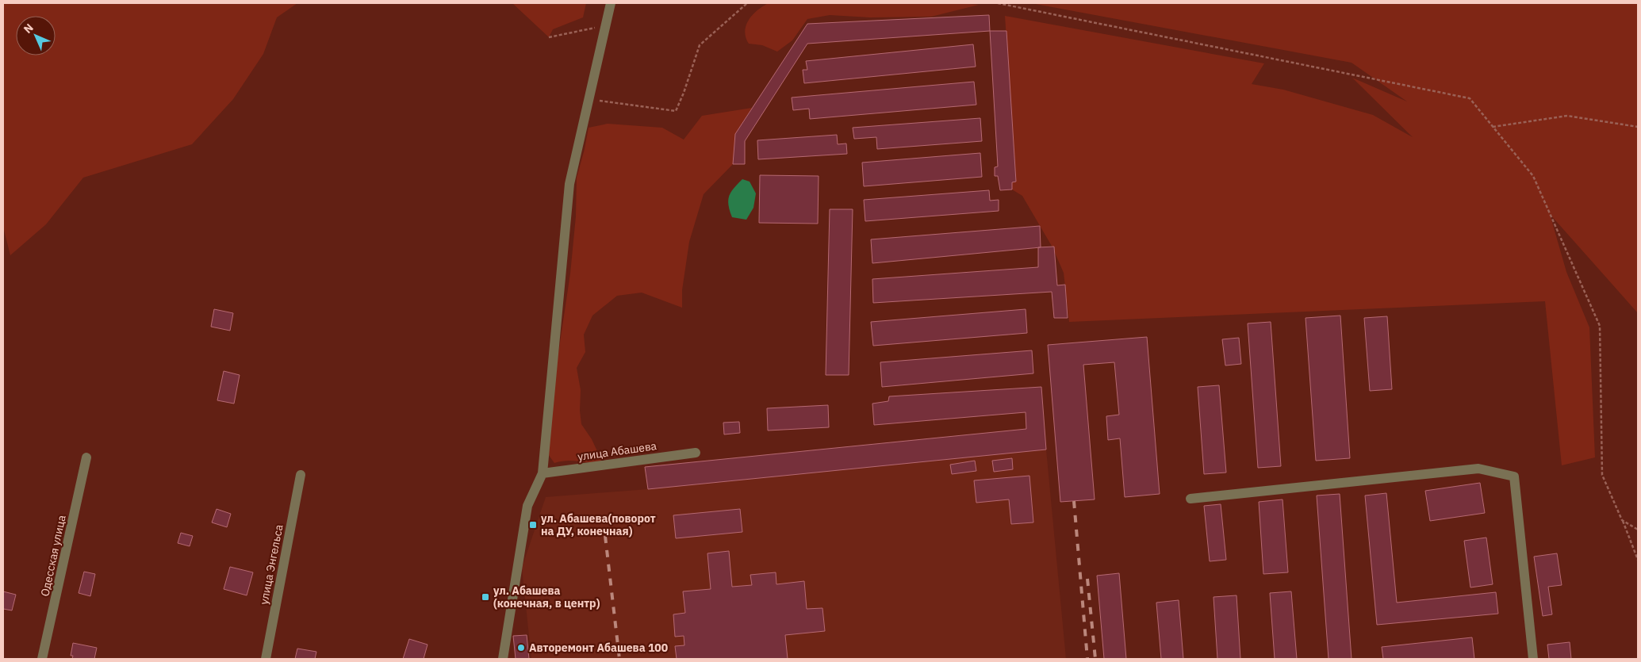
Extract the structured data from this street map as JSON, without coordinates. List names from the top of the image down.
{
  "streets": {
    "street": ["улица Абашева", "Одесская улица", "улица Энгельса"]
  },
  "places": {
    "transit": ["ул. Абашева(поворот на ДУ, конечная)", "ул. Абашева (конечная, в центр)"],
    "other": ["Авторемонт Абашева 100"]
  },
  "north": "top left"
}
